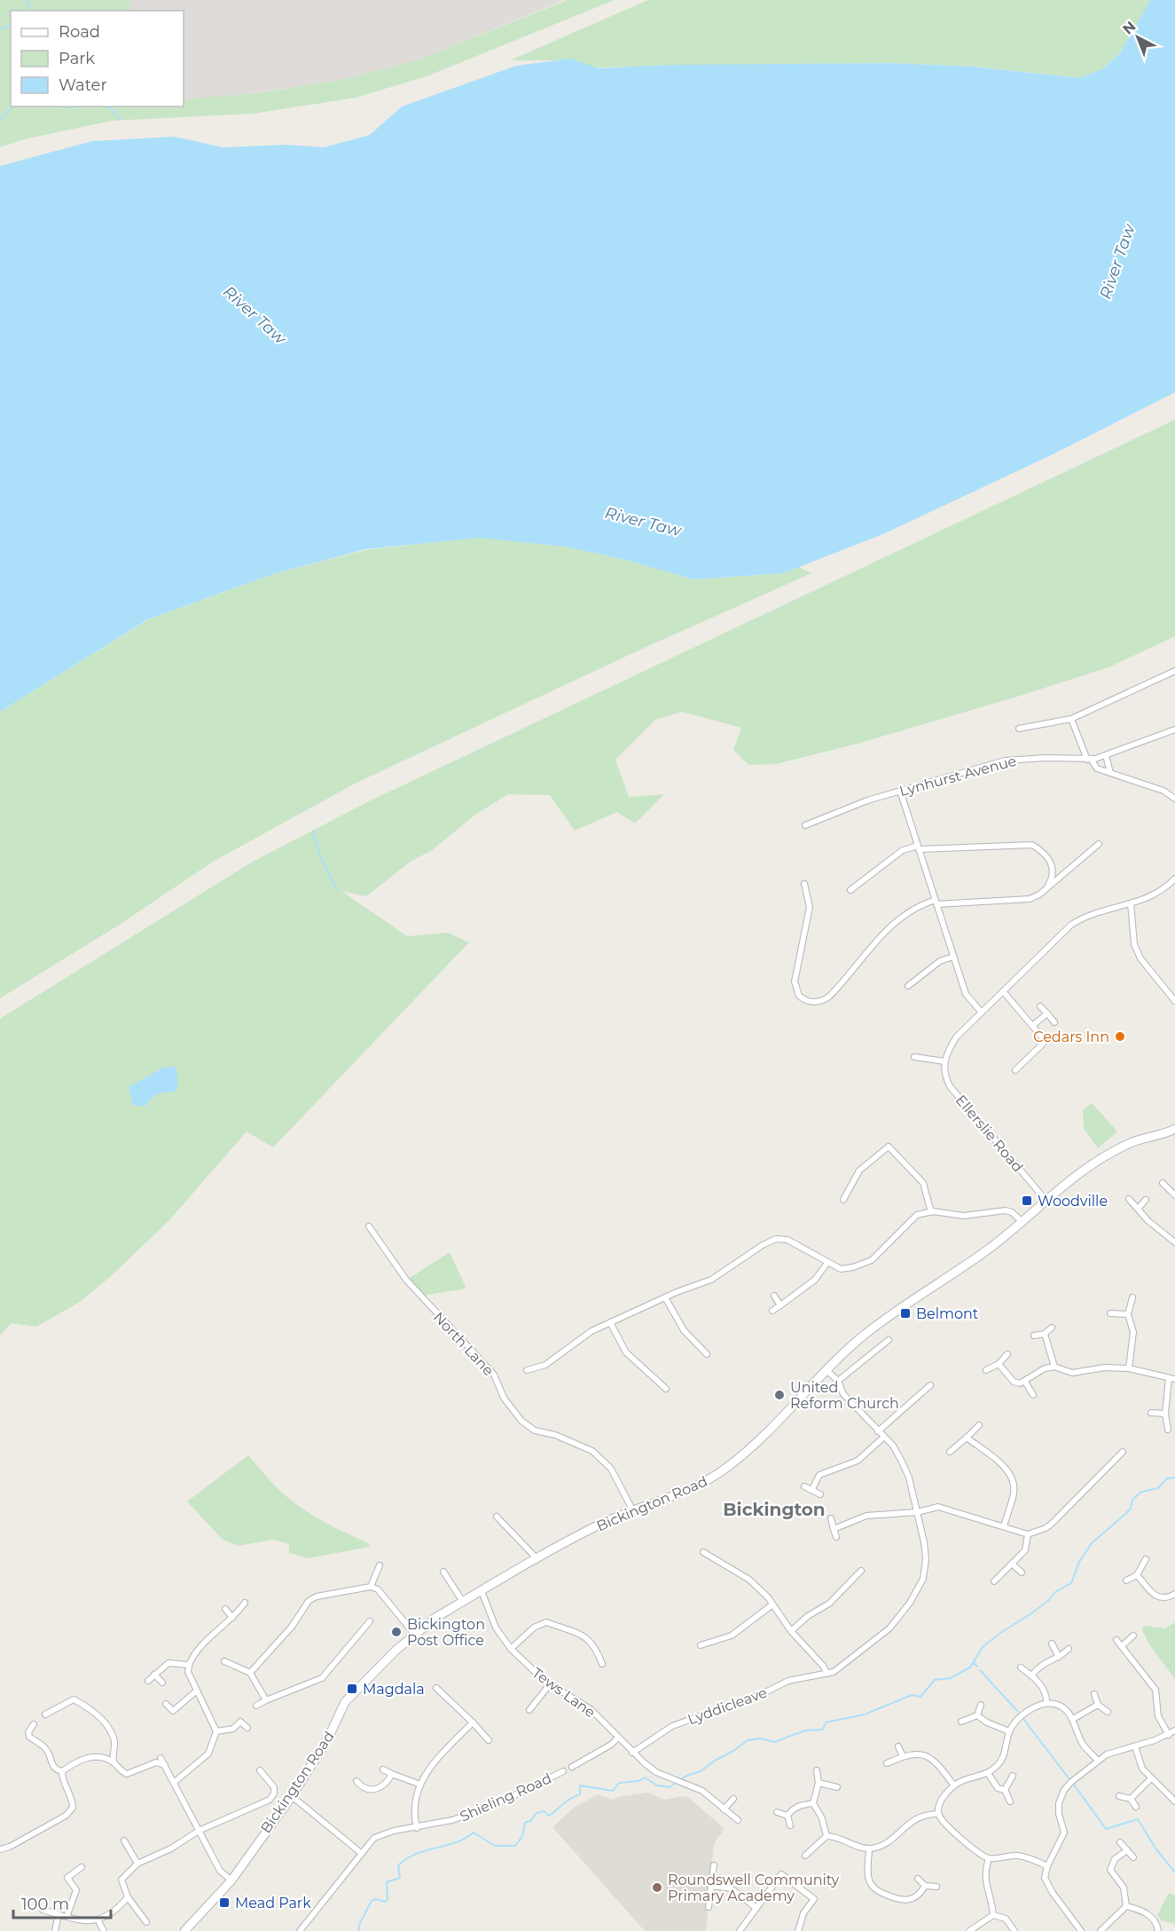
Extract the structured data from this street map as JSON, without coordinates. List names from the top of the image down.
{
  "streets": {
    "main road": ["Bickington Road"],
    "street": [
      "Lynhurst Avenue",
      "Ellerslie Road",
      "North Lane",
      "Tews Lane",
      "Lyddicleave",
      "Shieling Road"
    ]
  },
  "crossings": [
    ["Ellerslie Road", "Bickington Road"],
    ["North Lane", "Bickington Road"],
    ["Bickington Road", "Tews Lane"],
    ["Bickington Road", "Lyddicleave"],
    ["Tews Lane", "Lyddicleave"]
  ],
  "districts": ["Bickington"],
  "water": ["River Taw"],
  "places": {
    "other": [
      "Cedars Inn",
      "United Reform Church",
      "Bickington Post Office",
      "Roundswell Community Primary Academy"
    ],
    "transit": [
      "Woodville",
      "Belmont",
      "Magdala",
      "Mead Park"
    ]
  },
  "legend": ["Road", "Park", "Water"],
  "scale_bar": "100 m",
  "north": "top left"
}
